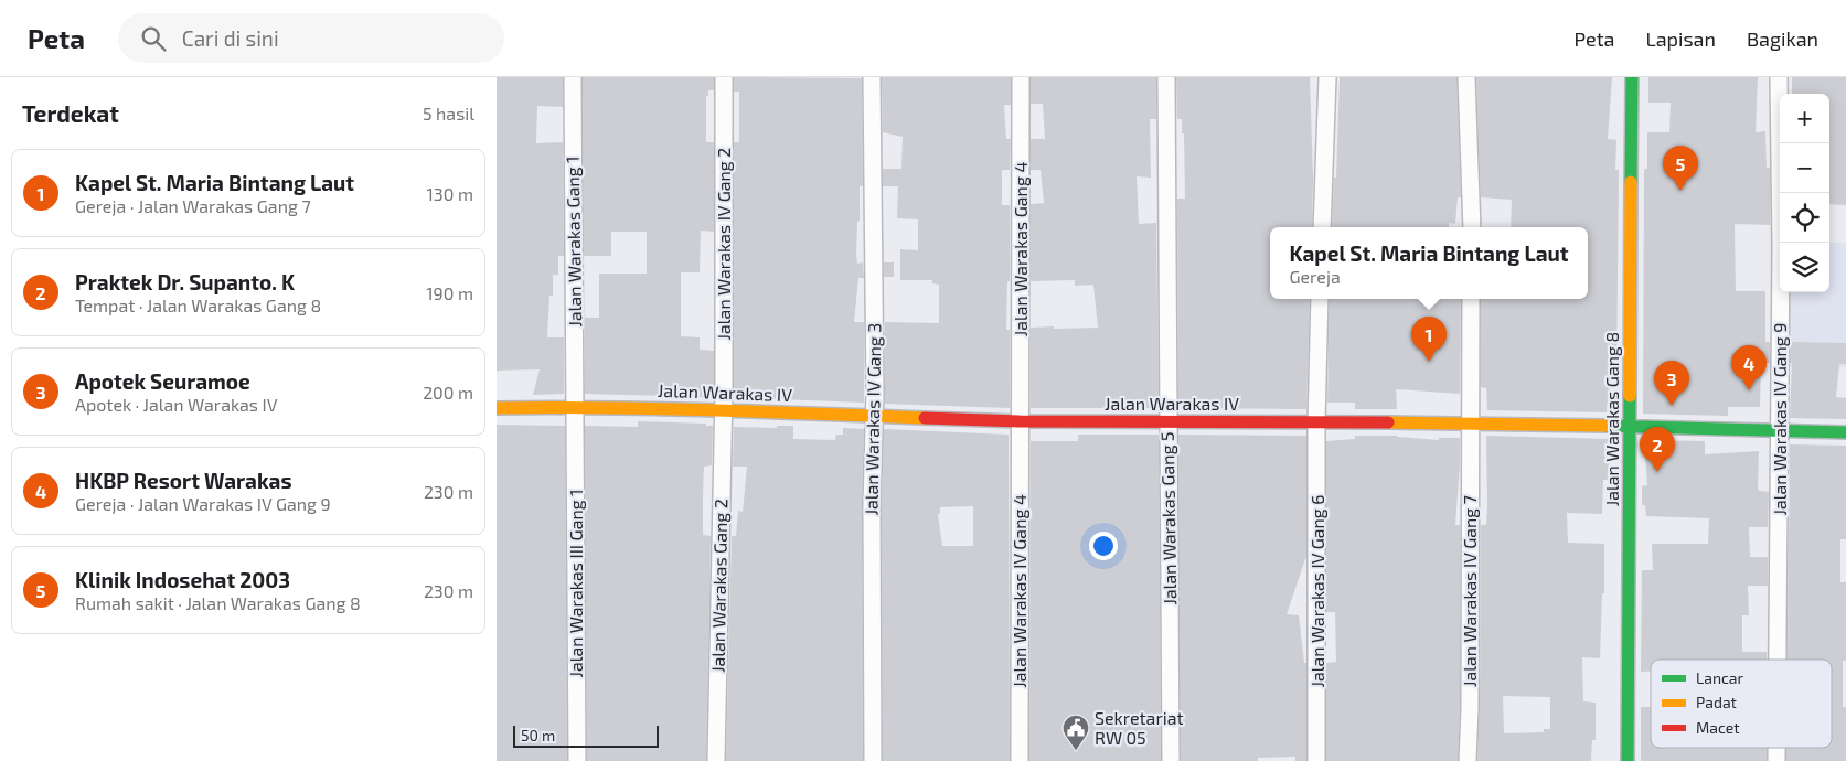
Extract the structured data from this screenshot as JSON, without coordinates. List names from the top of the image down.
{
  "streets": {
    "street": [
      "Jalan Warakas Gang 1",
      "Jalan Warakas IV Gang 2",
      "Jalan Warakas Gang 4",
      "Jalan Warakas IV",
      "Jalan Warakas IV Gang 3",
      "Jalan Warakas Gang 8",
      "Jalan Warakas IV Gang 9",
      "Jalan Warakas Gang 5",
      "Jalan Warakas III Gang 1",
      "Jalan Warakas Gang 2",
      "Jalan Warakas IV Gang 4",
      "Jalan Warakas IV Gang 6",
      "Jalan Warakas IV Gang 7"
    ]
  },
  "crossings": [
    ["Jalan Warakas Gang 1", "Jalan Warakas IV"],
    ["Jalan Warakas Gang 1", "Jalan Warakas III Gang 1"],
    ["Jalan Warakas IV Gang 2", "Jalan Warakas IV"],
    ["Jalan Warakas IV Gang 2", "Jalan Warakas Gang 2"],
    ["Jalan Warakas Gang 4", "Jalan Warakas IV"],
    ["Jalan Warakas Gang 4", "Jalan Warakas IV Gang 4"],
    ["Jalan Warakas IV", "Jalan Warakas IV Gang 3"],
    ["Jalan Warakas IV", "Jalan Warakas Gang 8"],
    ["Jalan Warakas IV", "Jalan Warakas IV Gang 9"],
    ["Jalan Warakas IV", "Jalan Warakas Gang 5"],
    ["Jalan Warakas IV", "Jalan Warakas III Gang 1"],
    ["Jalan Warakas IV", "Jalan Warakas Gang 2"],
    ["Jalan Warakas IV", "Jalan Warakas IV Gang 4"],
    ["Jalan Warakas IV", "Jalan Warakas IV Gang 6"],
    ["Jalan Warakas IV", "Jalan Warakas IV Gang 7"]
  ],
  "places": {
    "public building": ["Sekretariat RW 05"]
  },
  "legend": ["Lancar", "Padat", "Macet"],
  "scale_bar": "50 m",
  "page": {
    "header": "Peta",
    "search": "Cari di sini",
    "nav": ["Peta", "Lapisan", "Bagikan"],
    "heading": ["Terdekat", "5 hasil"],
    "map_buttons": ["+", "−"],
    "pins": [
      "5",
      "1",
      "4",
      "3",
      "2"
    ],
    "list": [
      {
        "mark": "1",
        "name": "Kapel St. Maria Bintang Laut",
        "note": "Gereja · Jalan Warakas Gang 7",
        "value": "130 m"
      },
      {
        "mark": "2",
        "name": "Praktek Dr. Supanto. K",
        "note": "Tempat · Jalan Warakas Gang 8",
        "value": "190 m"
      },
      {
        "mark": "3",
        "name": "Apotek Seuramoe",
        "note": "Apotek · Jalan Warakas IV",
        "value": "200 m"
      },
      {
        "mark": "4",
        "name": "HKBP Resort Warakas",
        "note": "Gereja · Jalan Warakas IV Gang 9",
        "value": "230 m"
      },
      {
        "mark": "5",
        "name": "Klinik Indosehat 2003",
        "note": "Rumah sakit · Jalan Warakas Gang 8",
        "value": "230 m"
      }
    ],
    "popup": ["Kapel St. Maria Bintang Laut", "Gereja"],
    "scale": "50 m"
  }
}
